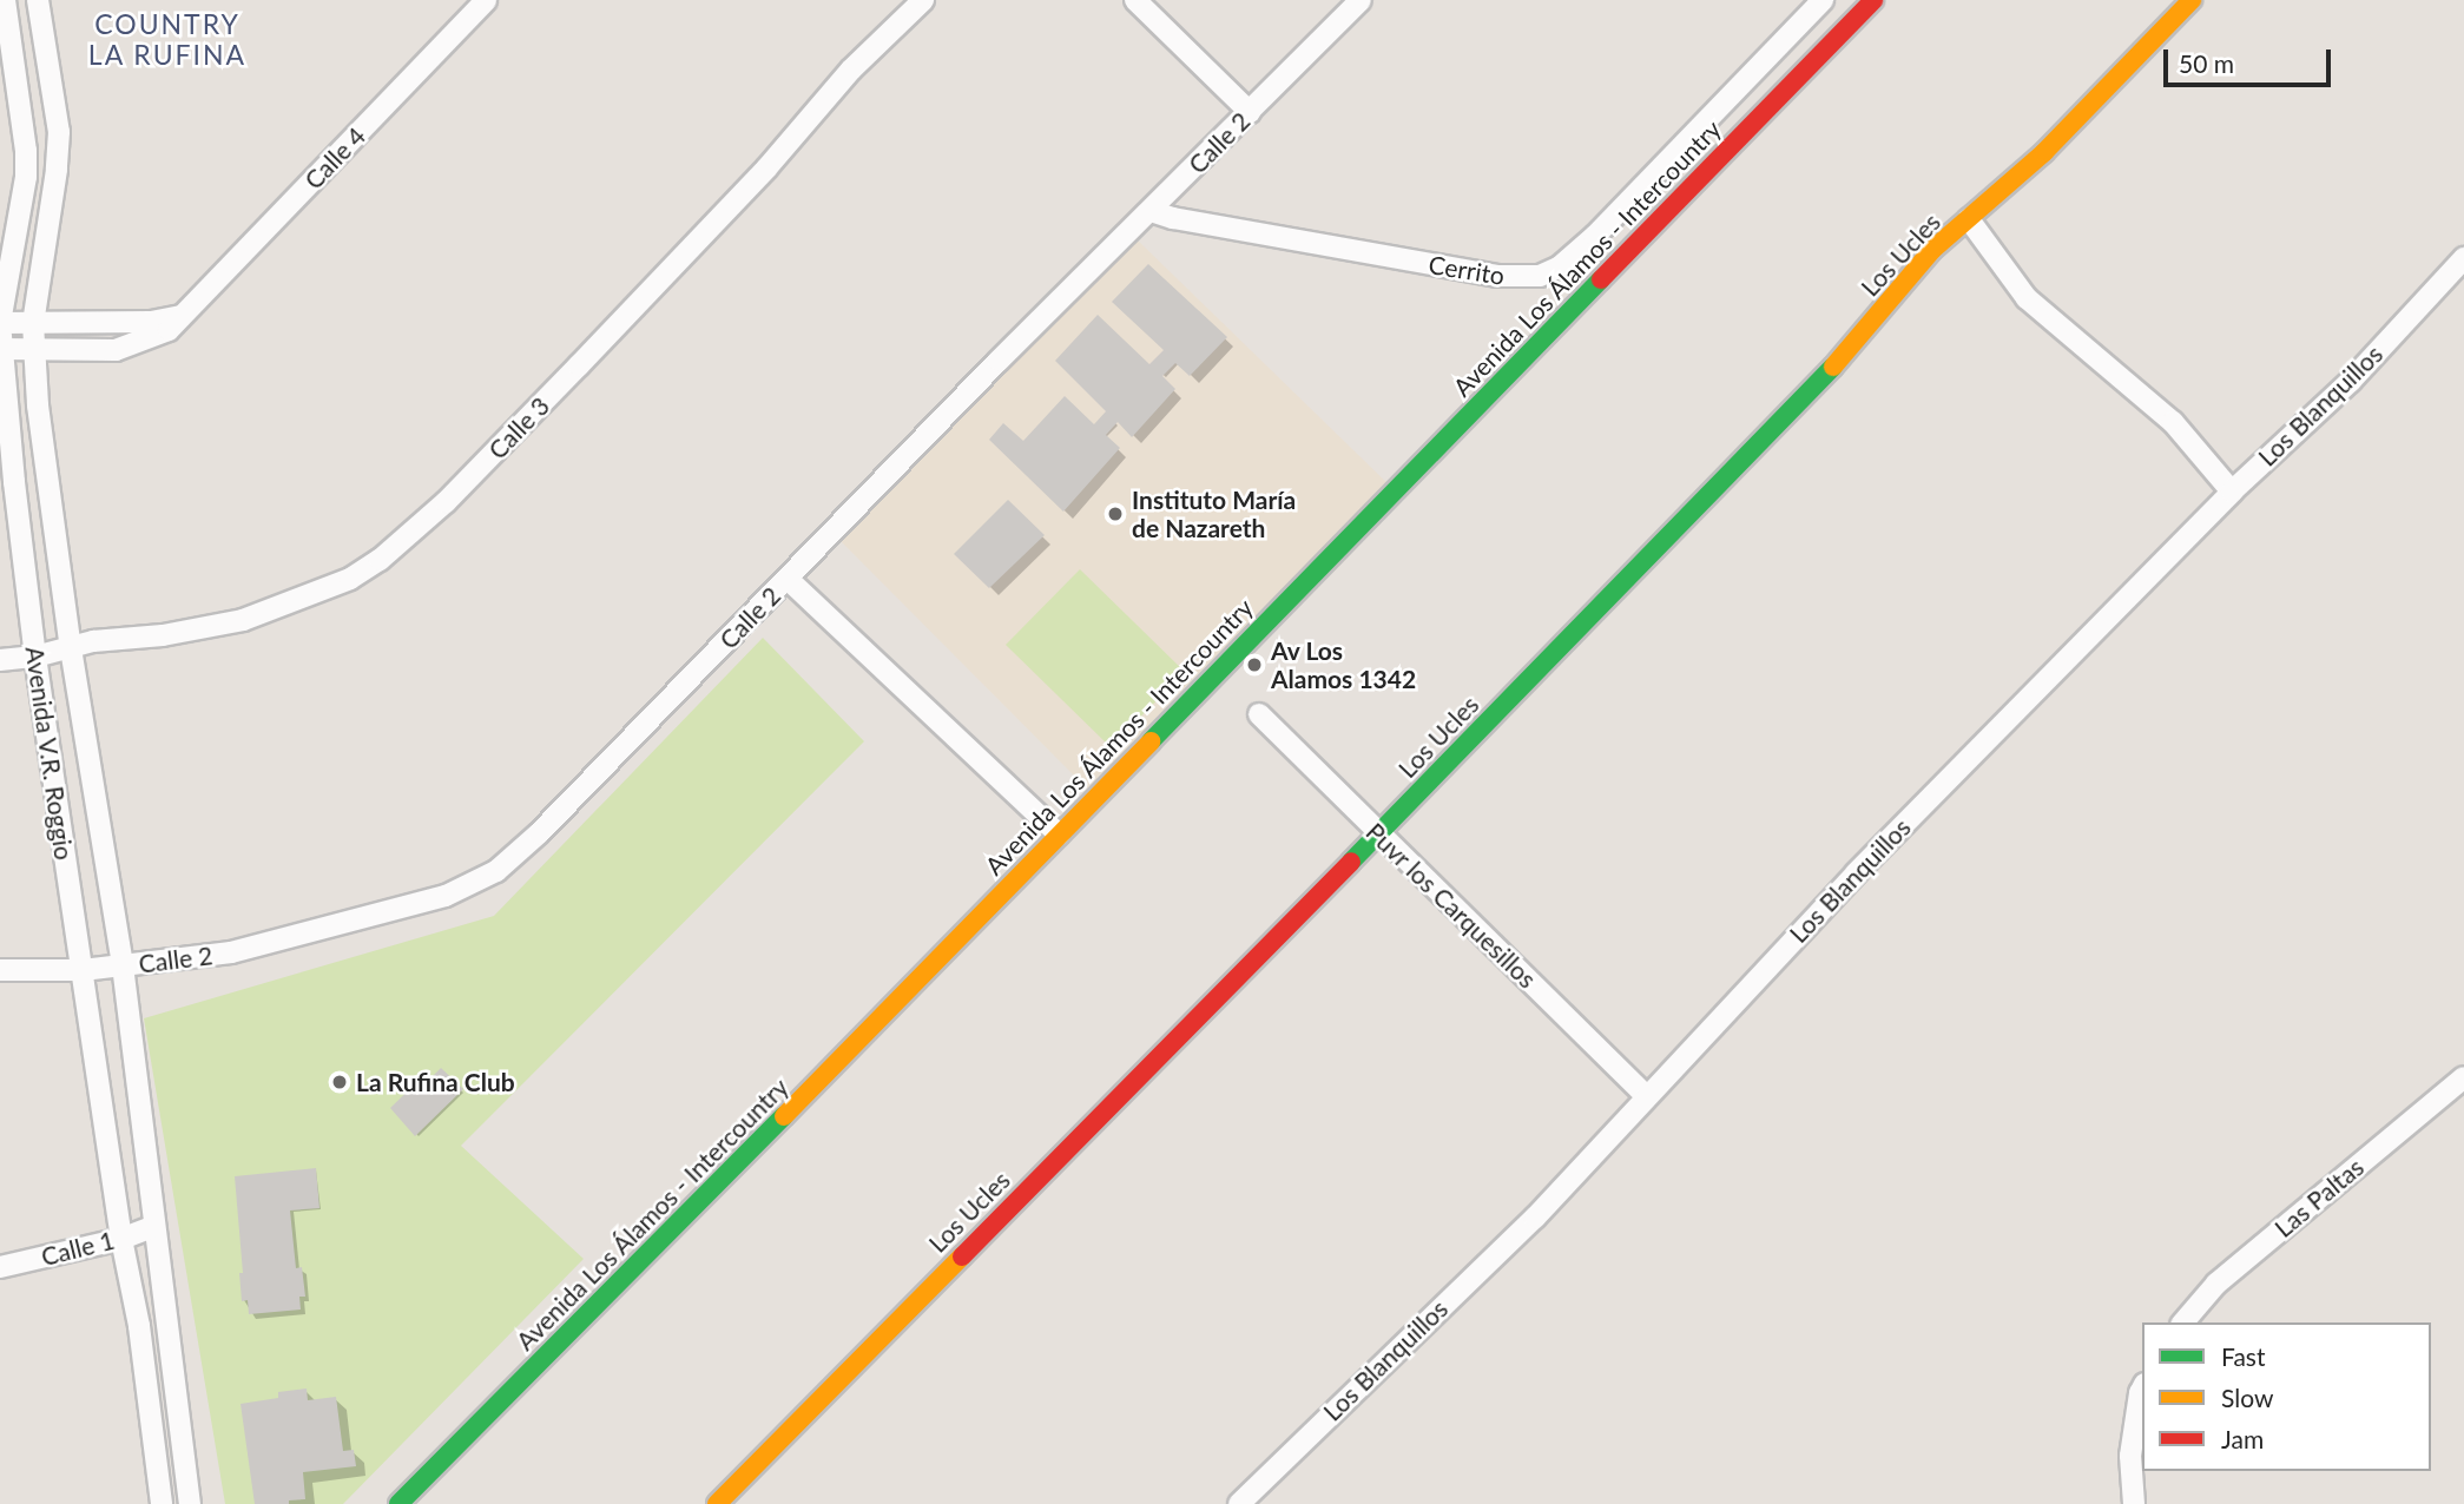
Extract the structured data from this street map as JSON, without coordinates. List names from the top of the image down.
{
  "streets": {
    "street": [
      "Calle 2",
      "Calle 4",
      "Los Ucles",
      "Avenida Los Álamos - Intercountry",
      "Cerrito",
      "Los Blanquillos",
      "Calle 3",
      "Avenida V.R. Roggio",
      "Puvr los Carquesillos",
      "Las Paltas",
      "Calle 1"
    ]
  },
  "crossings": [
    ["Calle 2", "Cerrito"],
    ["Calle 2", "Avenida V.R. Roggio"],
    ["Calle 4", "Avenida V.R. Roggio"],
    ["Los Ucles", "Puvr los Carquesillos"],
    ["Los Blanquillos", "Puvr los Carquesillos"],
    ["Calle 3", "Avenida V.R. Roggio"],
    ["Avenida V.R. Roggio", "Calle 1"]
  ],
  "districts": ["COUNTRY LA RUFINA"],
  "places": ["Instituto María de Nazareth", "Av Los Alamos 1342", "La Rufina Club"],
  "legend": ["Fast", "Slow", "Jam"],
  "scale_bar": "50 m"
}
